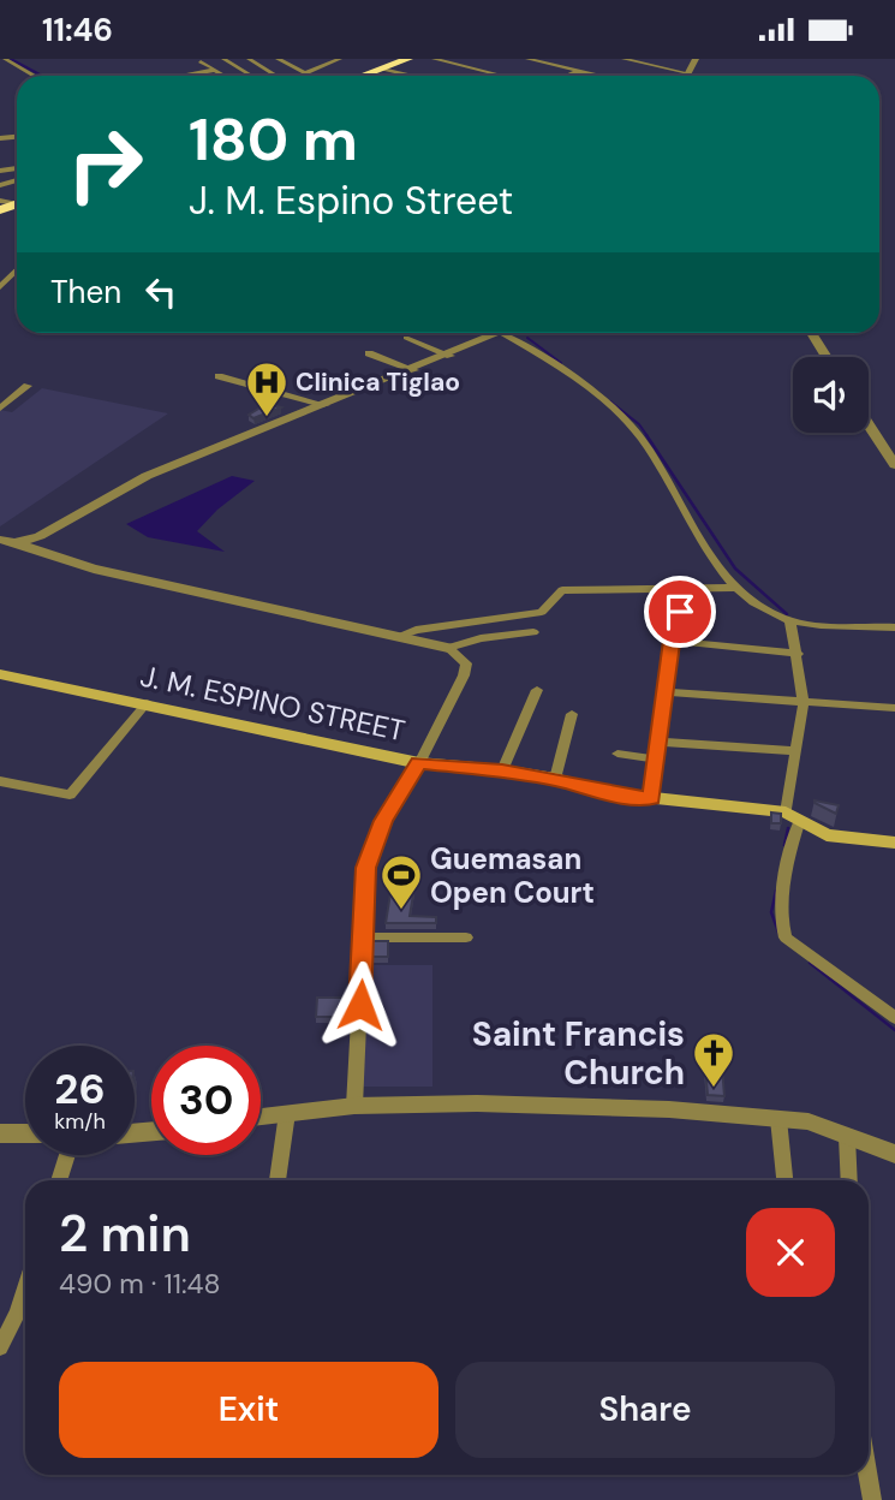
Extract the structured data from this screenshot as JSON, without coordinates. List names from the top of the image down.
{
  "streets": {
    "main road": ["J. M. ESPINO STREET"]
  },
  "places": {
    "hospital": ["Clinica Tiglao"],
    "sports": ["Guemasan Open Court"],
    "church": ["Saint Francis Church"]
  },
  "page": {
    "status": "11:46",
    "turn": ["180 m", "J. M. Espino Street"],
    "then": "Then",
    "speed": "26 km/h",
    "limit": "30",
    "heading": ["2 min", "490 m · 11:48"],
    "buttons": ["Exit", "Share"]
  }
}
